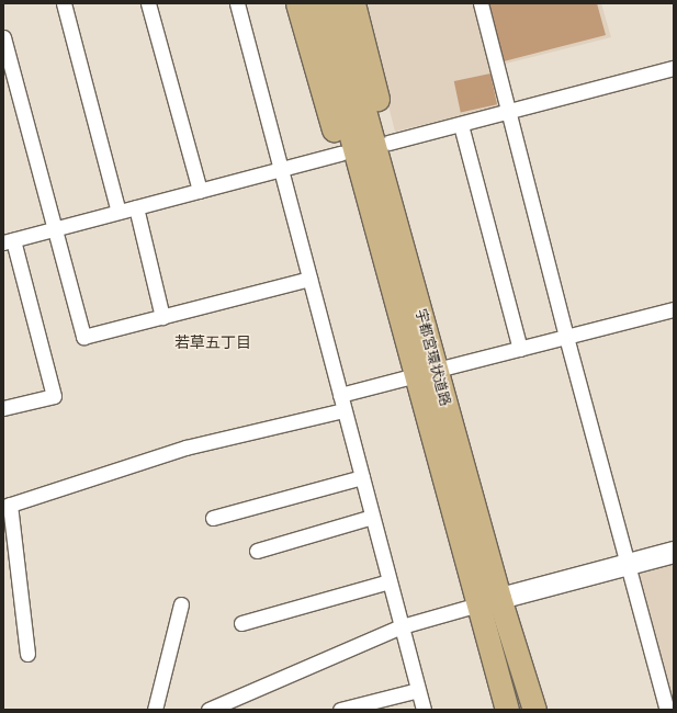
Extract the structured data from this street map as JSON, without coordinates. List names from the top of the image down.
{
  "streets": {
    "main road": ["宇都宮環状道路"]
  },
  "districts": ["若草五丁目"]
}
